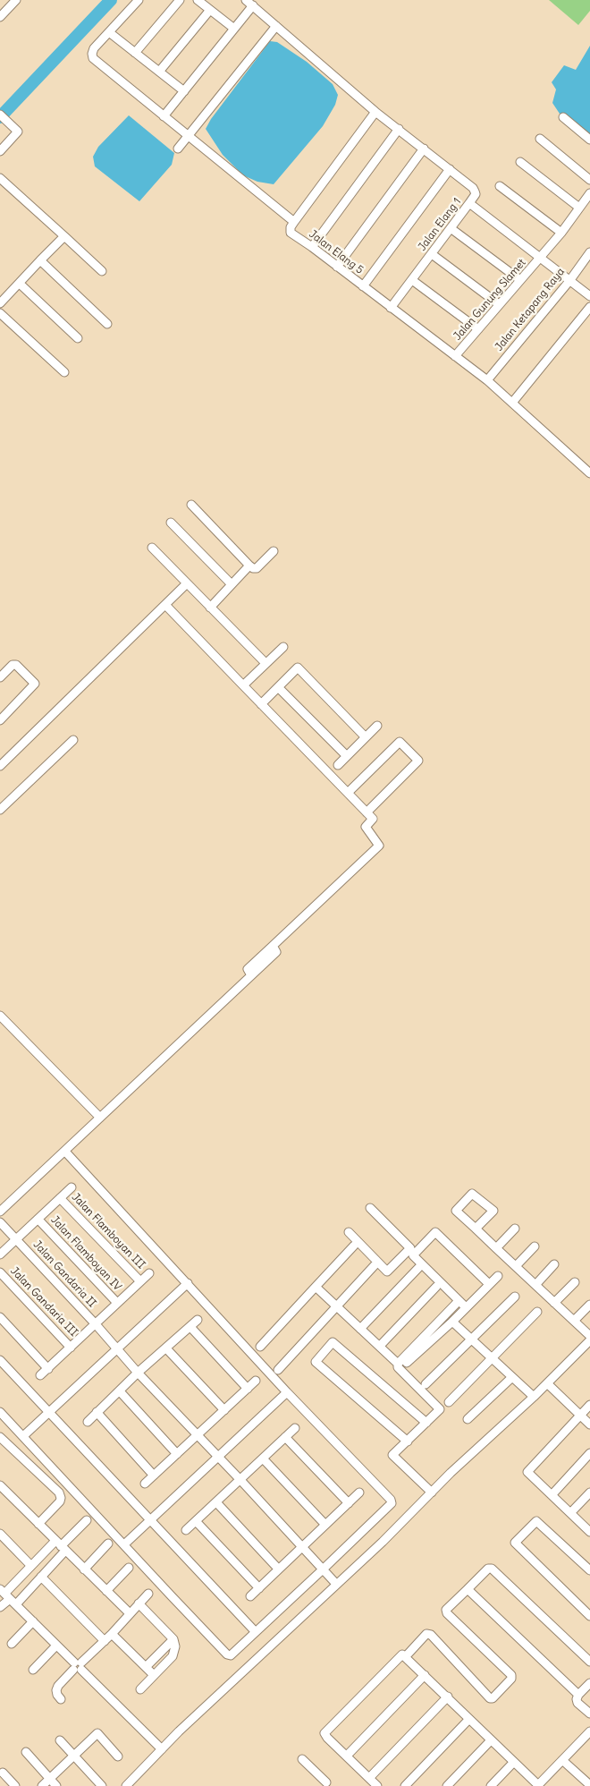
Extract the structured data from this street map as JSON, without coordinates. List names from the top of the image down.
{
  "streets": {
    "street": [
      "Jalan Elang 1",
      "Jalan Elang 5",
      "Jalan Gunung Slamet",
      "Jalan Ketapang Raya",
      "Jalan Flamboyan III",
      "Jalan Flamboyan IV",
      "Jalan Gandaria II",
      "Jalan Gandaria III"
    ]
  },
  "crossings": [
    ["Jalan Elang 1", "Jalan Elang 5"],
    ["Jalan Elang 5", "Jalan Gunung Slamet"],
    ["Jalan Elang 5", "Jalan Ketapang Raya"]
  ]
}
